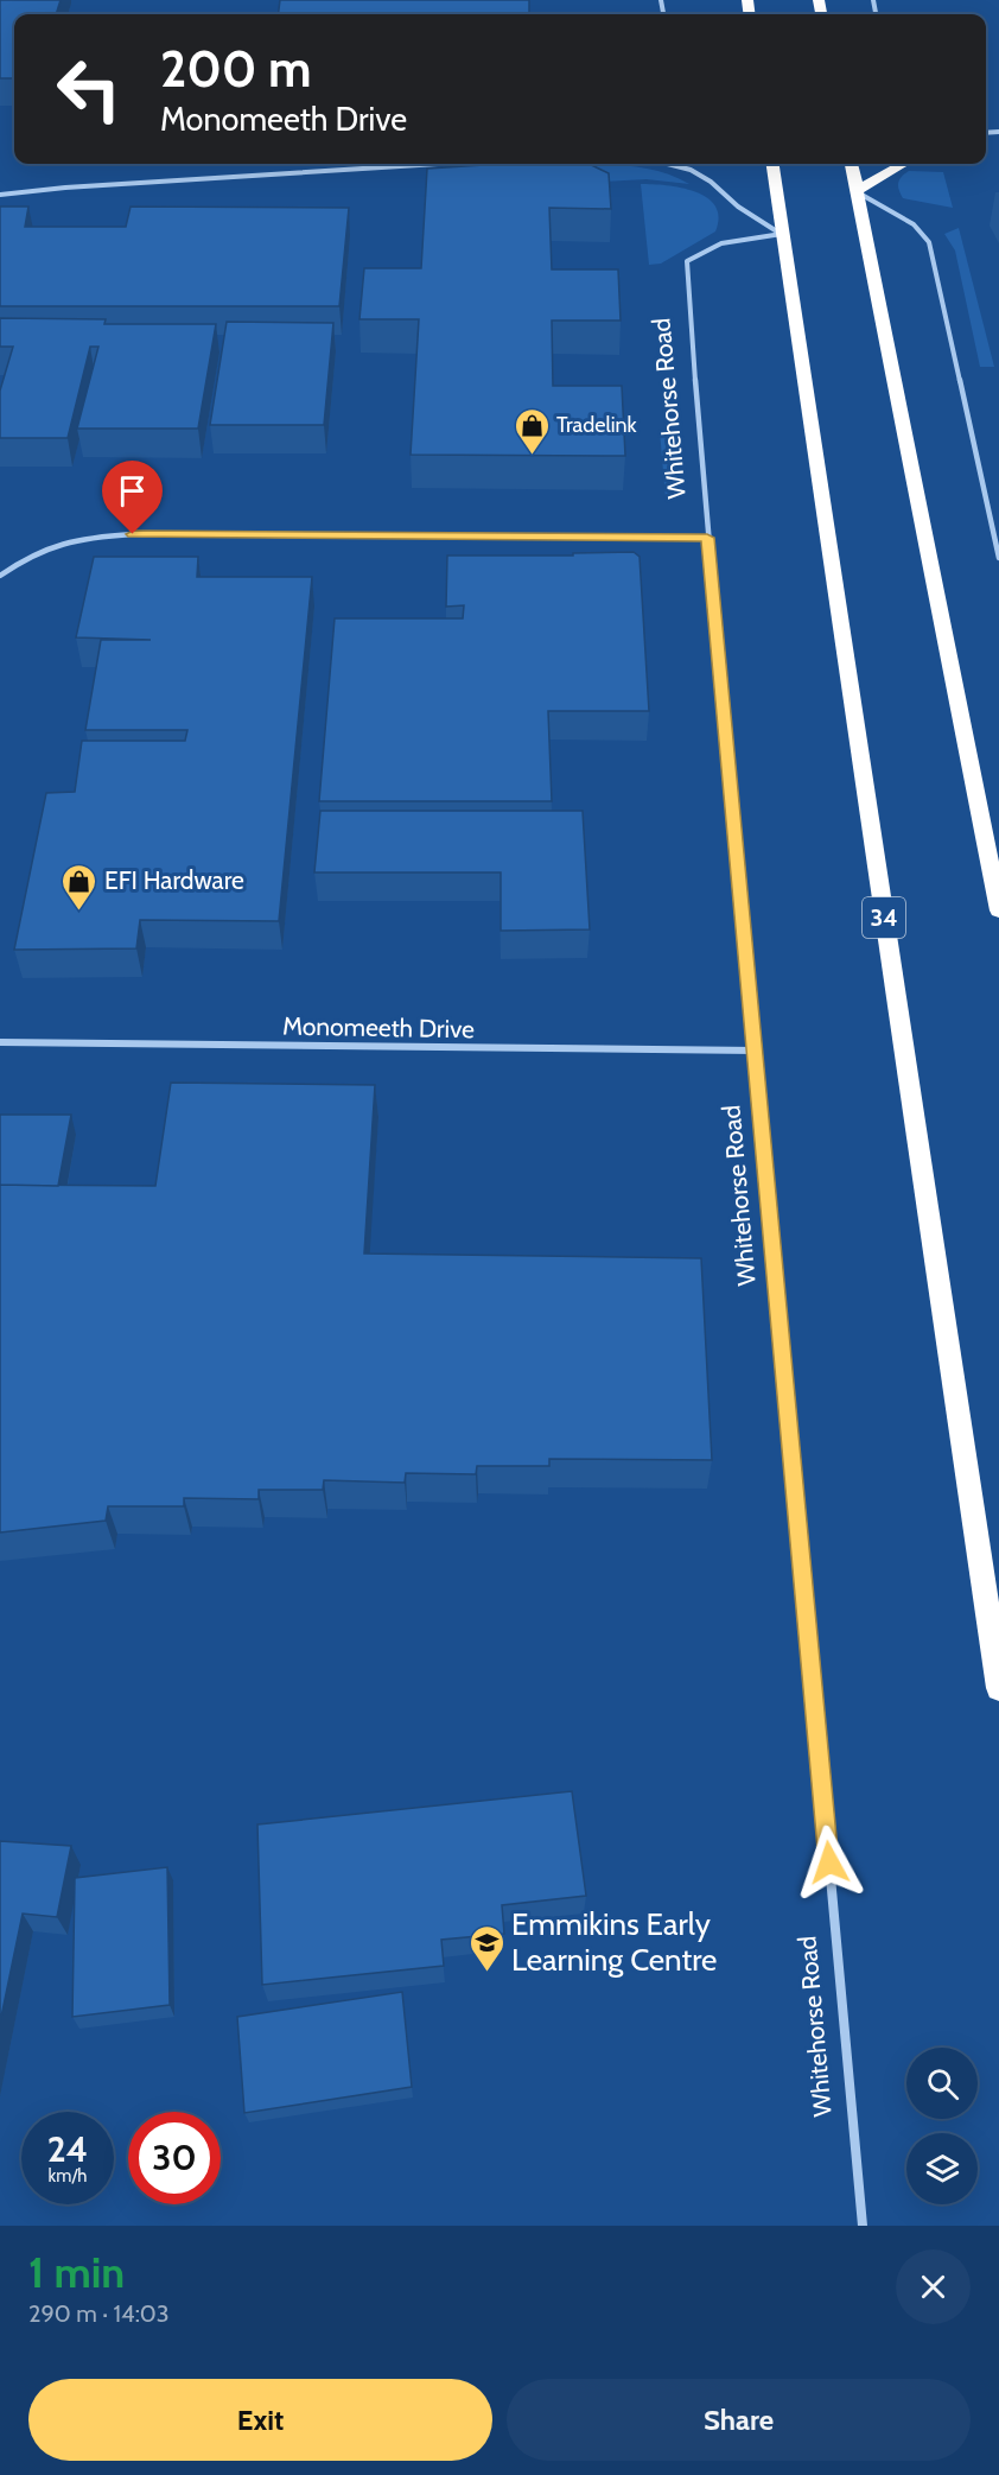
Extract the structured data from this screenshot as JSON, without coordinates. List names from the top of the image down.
{
  "streets": {
    "highway": ["34"],
    "street": ["Whitehorse Road", "Monomeeth Drive"]
  },
  "crossings": [
    ["Whitehorse Road", "34"],
    ["Whitehorse Road", "Monomeeth Drive"]
  ],
  "places": {
    "shop": ["Tradelink", "EFI Hardware"],
    "school or university": ["Emmikins Early Learning Centre"]
  },
  "page": {
    "turn": ["200 m", "Monomeeth Drive"],
    "speed": "24 km/h",
    "limit": "30",
    "heading": ["1 min", "290 m · 14:03"],
    "buttons": ["Exit", "Share"]
  }
}
